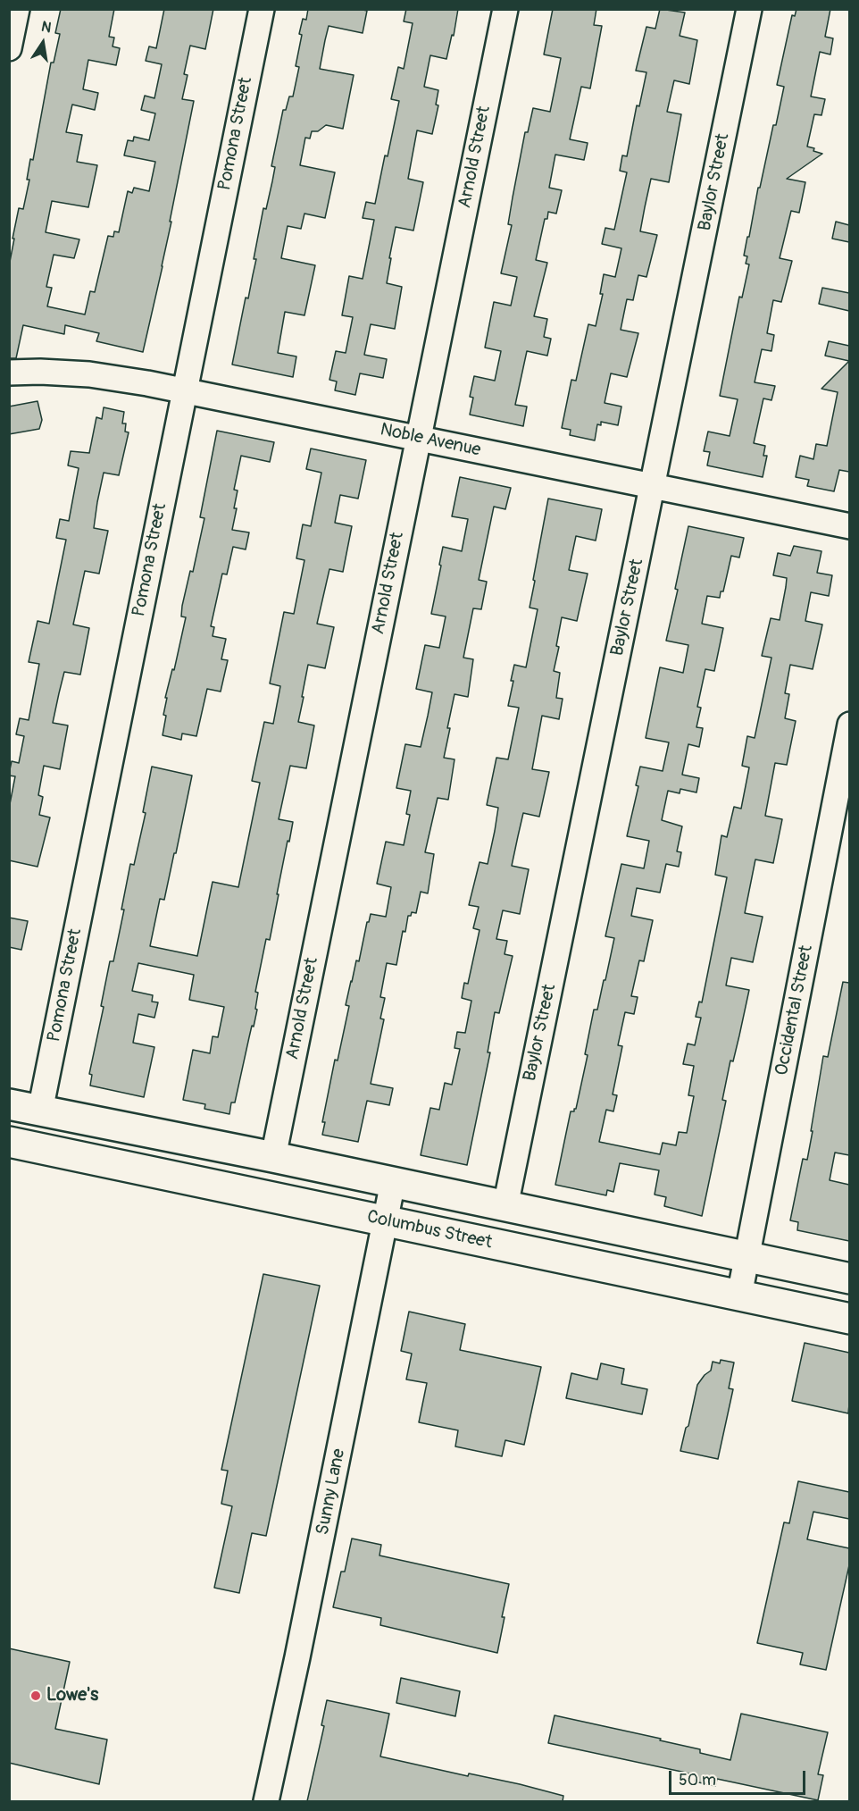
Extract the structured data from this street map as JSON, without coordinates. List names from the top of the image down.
{
  "streets": {
    "main road": ["Columbus Street"],
    "street": [
      "Pomona Street",
      "Arnold Street",
      "Baylor Street",
      "Noble Avenue",
      "Occidental Street",
      "Sunny Lane"
    ]
  },
  "crossings": [
    ["Pomona Street", "Noble Avenue"],
    ["Arnold Street", "Noble Avenue"],
    ["Baylor Street", "Noble Avenue"],
    ["Occidental Street", "Columbus Street"],
    ["Columbus Street", "Sunny Lane"]
  ],
  "places": ["Lowe's"],
  "scale_bar": "50 m",
  "north": "top"
}
